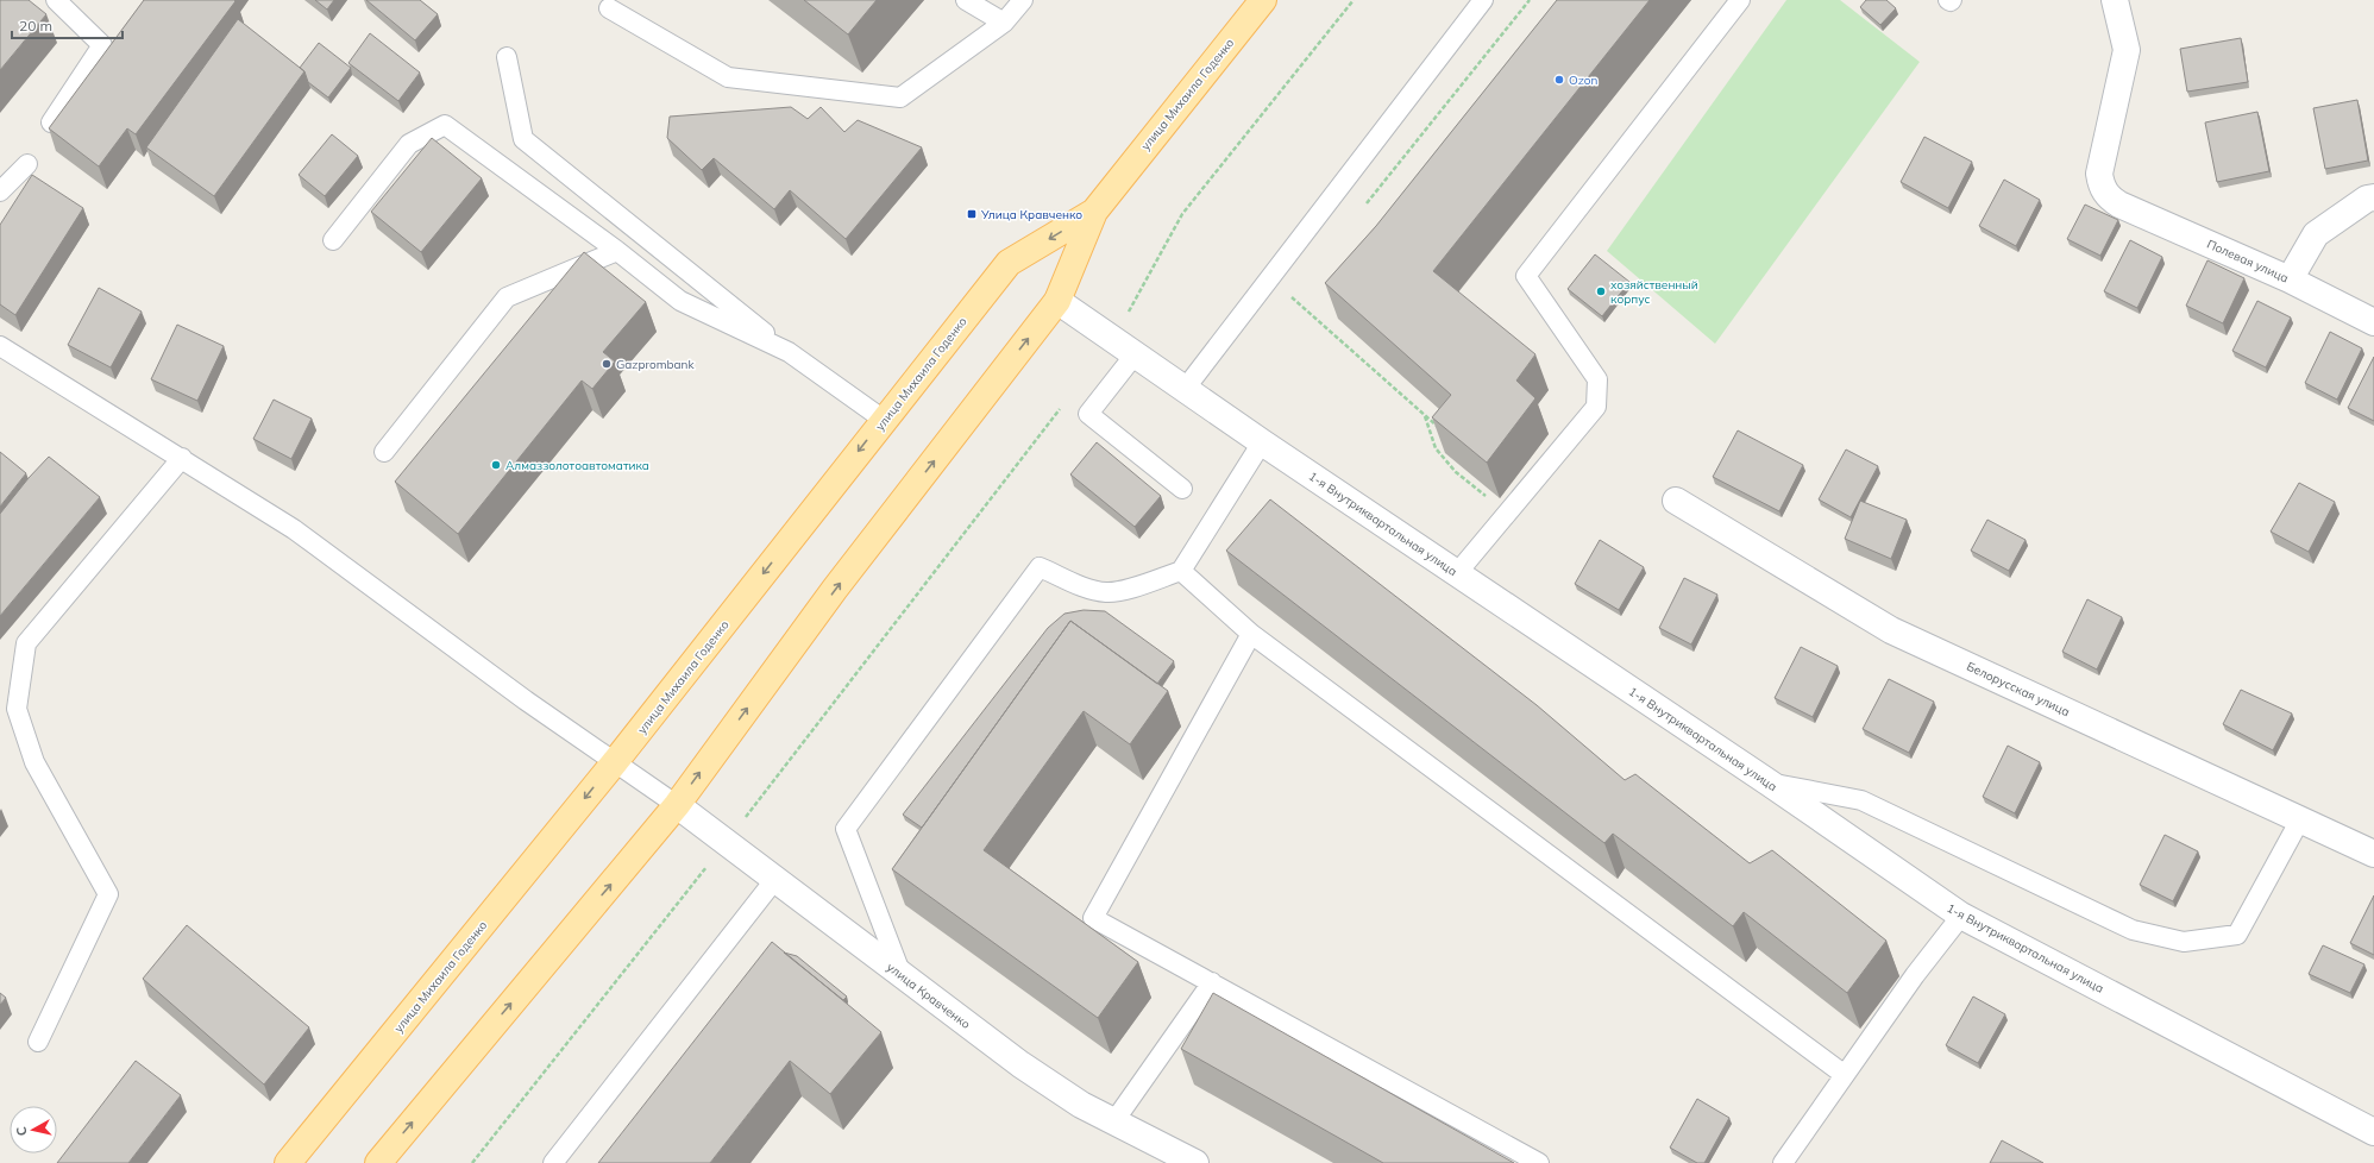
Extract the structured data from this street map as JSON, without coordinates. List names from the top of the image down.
{
  "streets": {
    "main road": ["улица Михаила Годенко"],
    "street": [
      "Полевая улица",
      "1-я Внутриквартальная улица",
      "Белорусская улица",
      "улица Кравченко"
    ]
  },
  "crossings": [
    ["улица Михаила Годенко", "1-я Внутриквартальная улица"],
    ["улица Михаила Годенко", "улица Кравченко"]
  ],
  "places": {
    "other": [
      "Ozon",
      "хозяйственный корпус",
      "Gazprombank",
      "Алмаззолотоавтоматика"
    ],
    "transit": ["Улица Кравченко"]
  },
  "scale_bar": "20 m",
  "north": "left"
}
